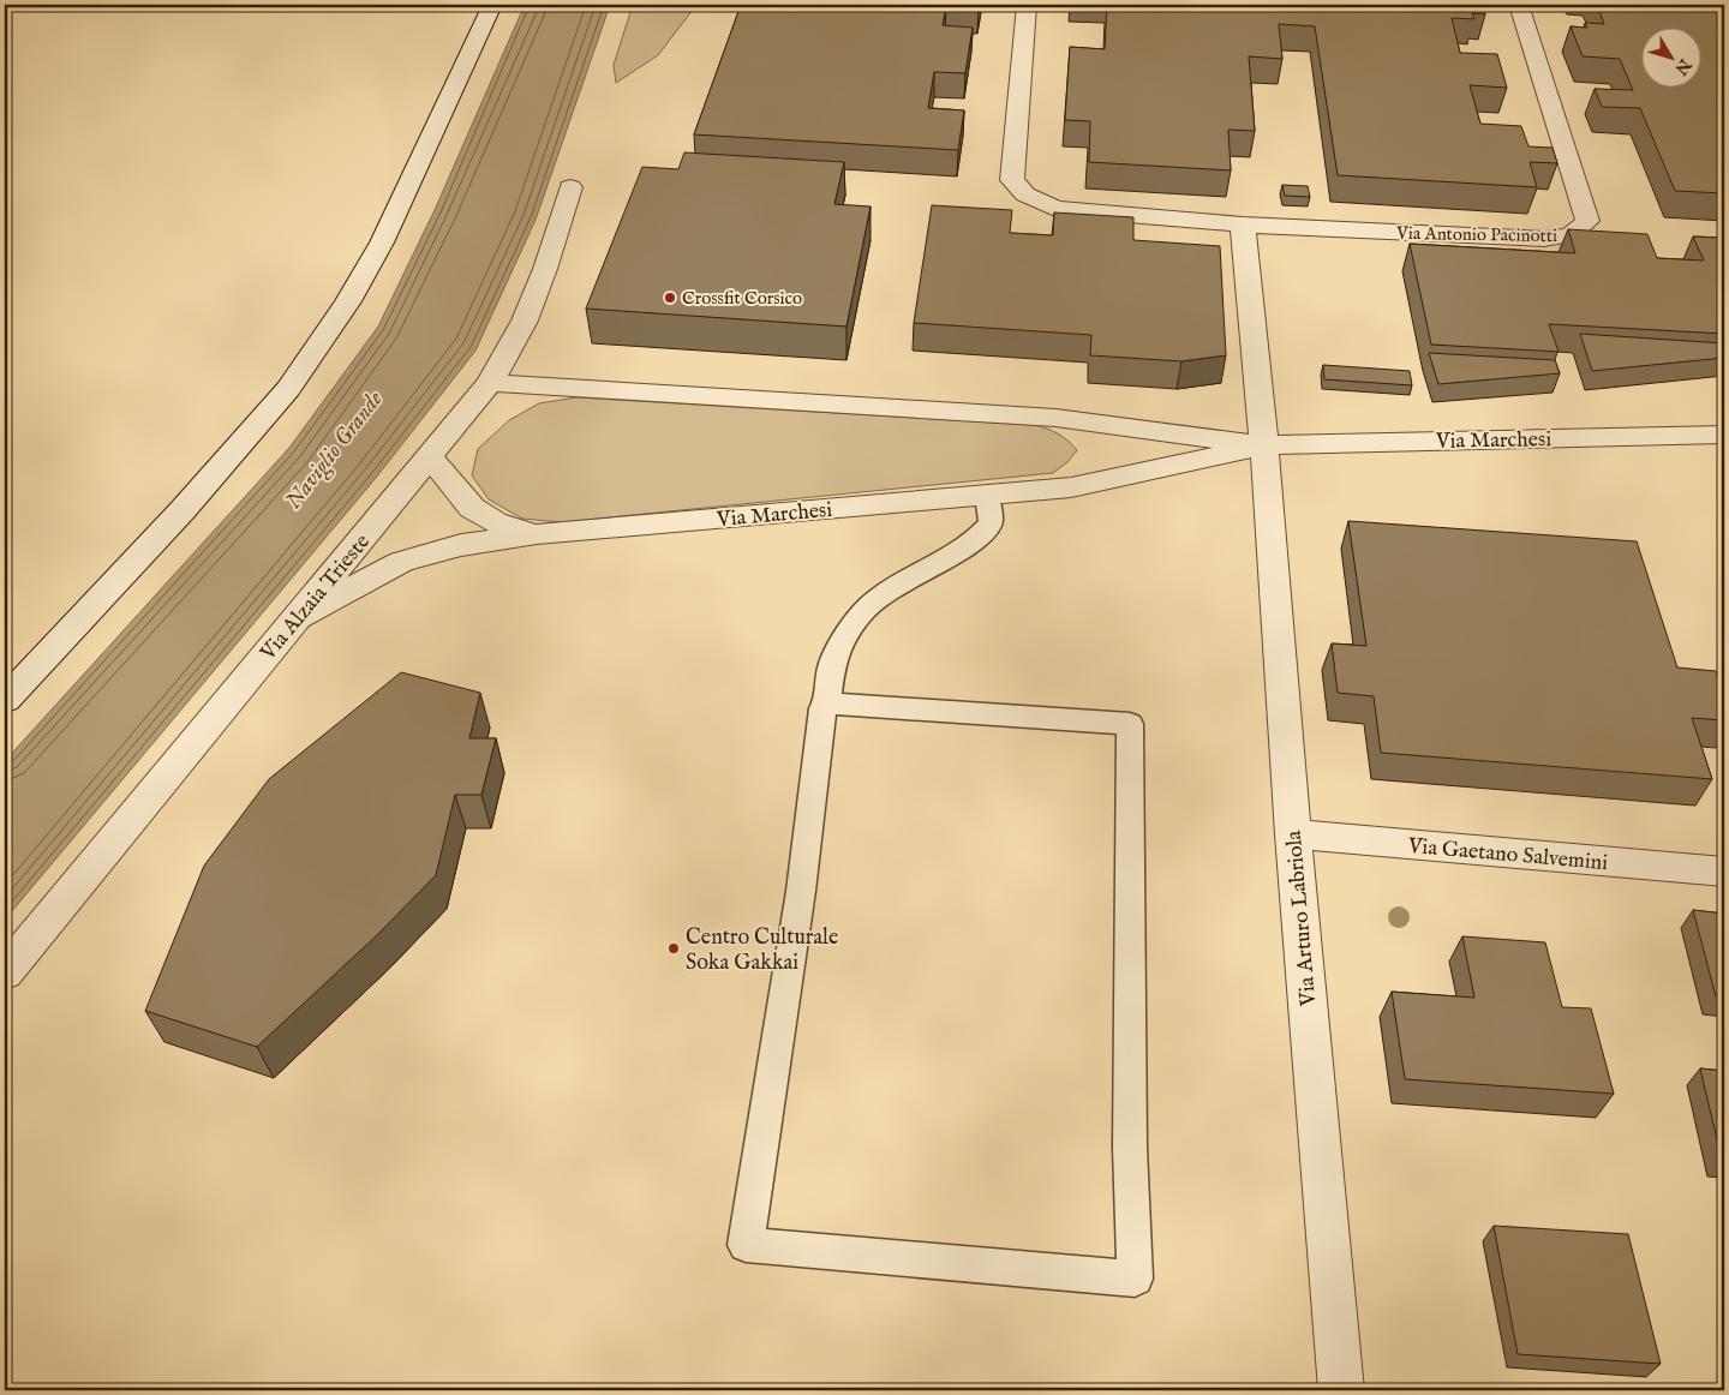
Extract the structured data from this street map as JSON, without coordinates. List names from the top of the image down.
{
  "streets": {
    "street": [
      "Via Antonio Pacinotti",
      "Via Marchesi",
      "Via Alzaia Trieste",
      "Via Gaetano Salvemini",
      "Via Arturo Labriola"
    ]
  },
  "crossings": [
    ["Via Marchesi", "Via Alzaia Trieste"],
    ["Via Marchesi", "Via Arturo Labriola"],
    ["Via Gaetano Salvemini", "Via Arturo Labriola"]
  ],
  "water": ["Naviglio Grande"],
  "places": ["Crossfit Corsico", "Centro Culturale Soka Gakkai"],
  "north": "bottom right"
}
